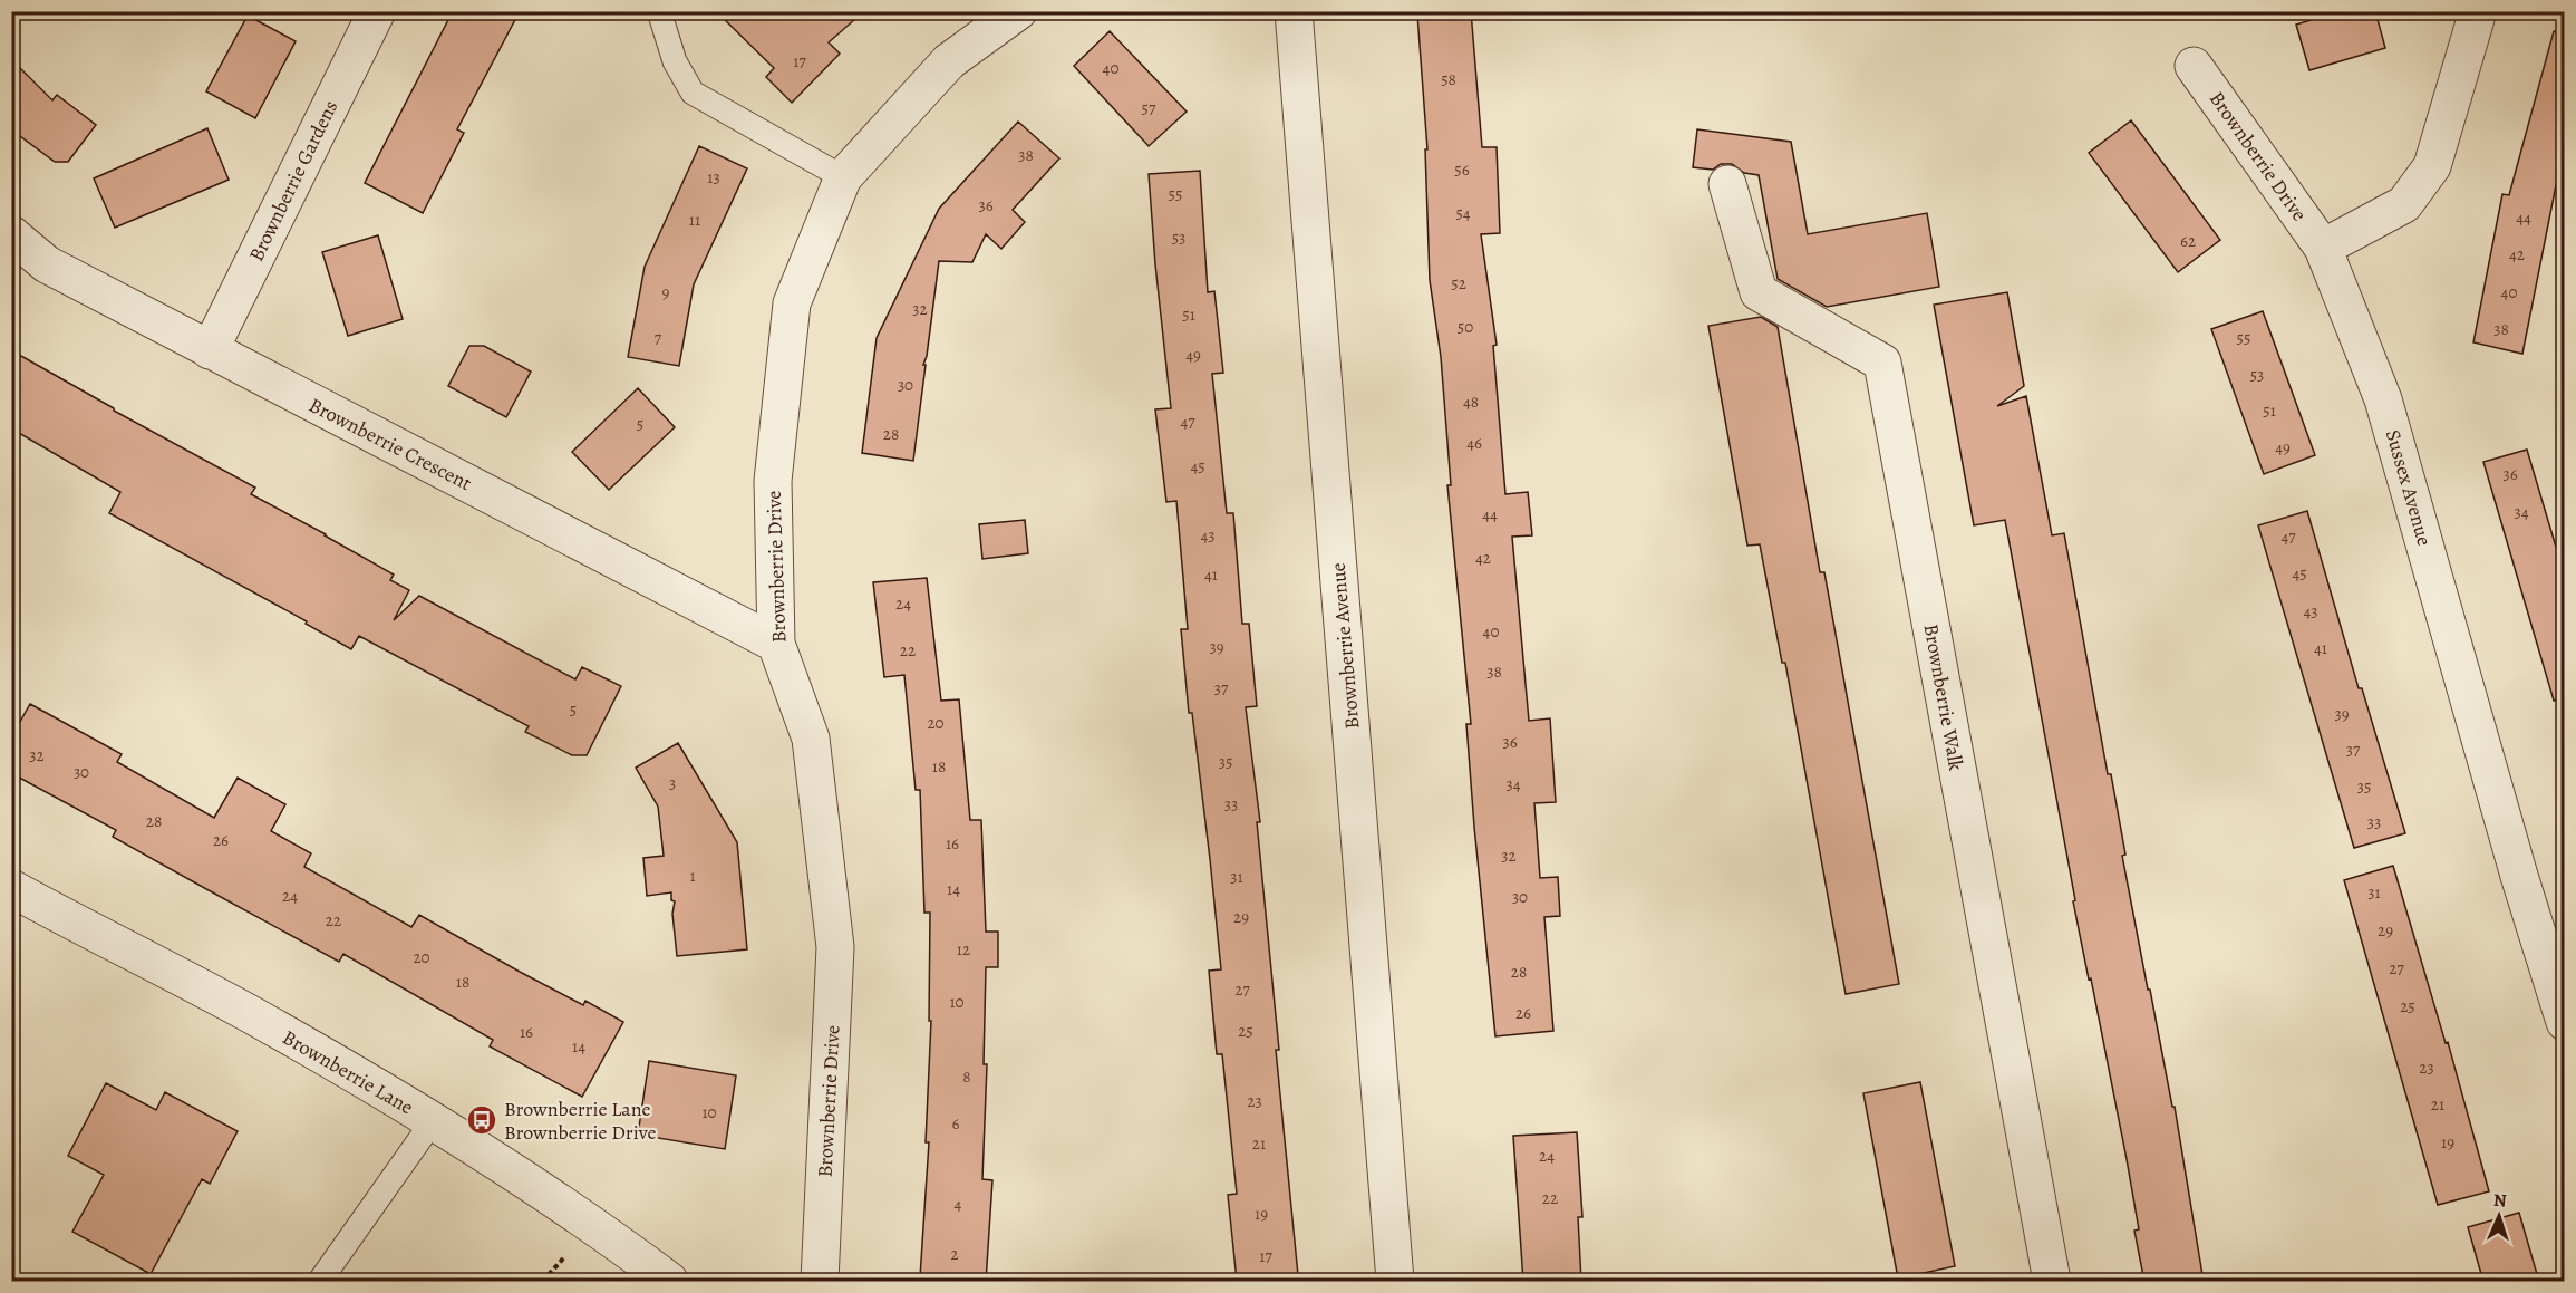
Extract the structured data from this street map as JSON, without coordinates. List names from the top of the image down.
{
  "streets": {
    "street": [
      "Brownberrie Drive",
      "Brownberrie Gardens",
      "Brownberrie Crescent",
      "Sussex Avenue",
      "Brownberrie Avenue",
      "Brownberrie Walk",
      "Brownberrie Lane"
    ]
  },
  "crossings": [
    ["Brownberrie Drive", "Brownberrie Crescent"],
    ["Brownberrie Drive", "Sussex Avenue"],
    ["Brownberrie Gardens", "Brownberrie Crescent"]
  ],
  "places": {
    "bus stop": ["Brownberrie Lane Brownberrie Drive"]
  },
  "house_numbers": [
    "17",
    "40",
    "58",
    "57",
    "38",
    "56",
    "13",
    "55",
    "36",
    "54",
    "44",
    "11",
    "53",
    "62",
    "42",
    "52",
    "9",
    "40",
    "32",
    "51",
    "50",
    "38",
    "7",
    "55",
    "49",
    "53",
    "30",
    "48",
    "51",
    "47",
    "5",
    "28",
    "46",
    "49",
    "45",
    "36",
    "34",
    "44",
    "43",
    "47",
    "42",
    "45",
    "41",
    "24",
    "43",
    "40",
    "39",
    "41",
    "22",
    "38",
    "37",
    "5",
    "39",
    "20",
    "36",
    "37",
    "32",
    "35",
    "18",
    "30",
    "3",
    "34",
    "35",
    "33",
    "28",
    "33",
    "26",
    "16",
    "32",
    "1",
    "31",
    "14",
    "31",
    "24",
    "30",
    "29",
    "22",
    "29",
    "12",
    "20",
    "27",
    "28",
    "18",
    "27",
    "10",
    "25",
    "26",
    "25",
    "16",
    "14",
    "23",
    "8",
    "23",
    "21",
    "10",
    "6",
    "19",
    "21",
    "24",
    "22",
    "4",
    "19",
    "2",
    "17"
  ],
  "north": "top"
}
